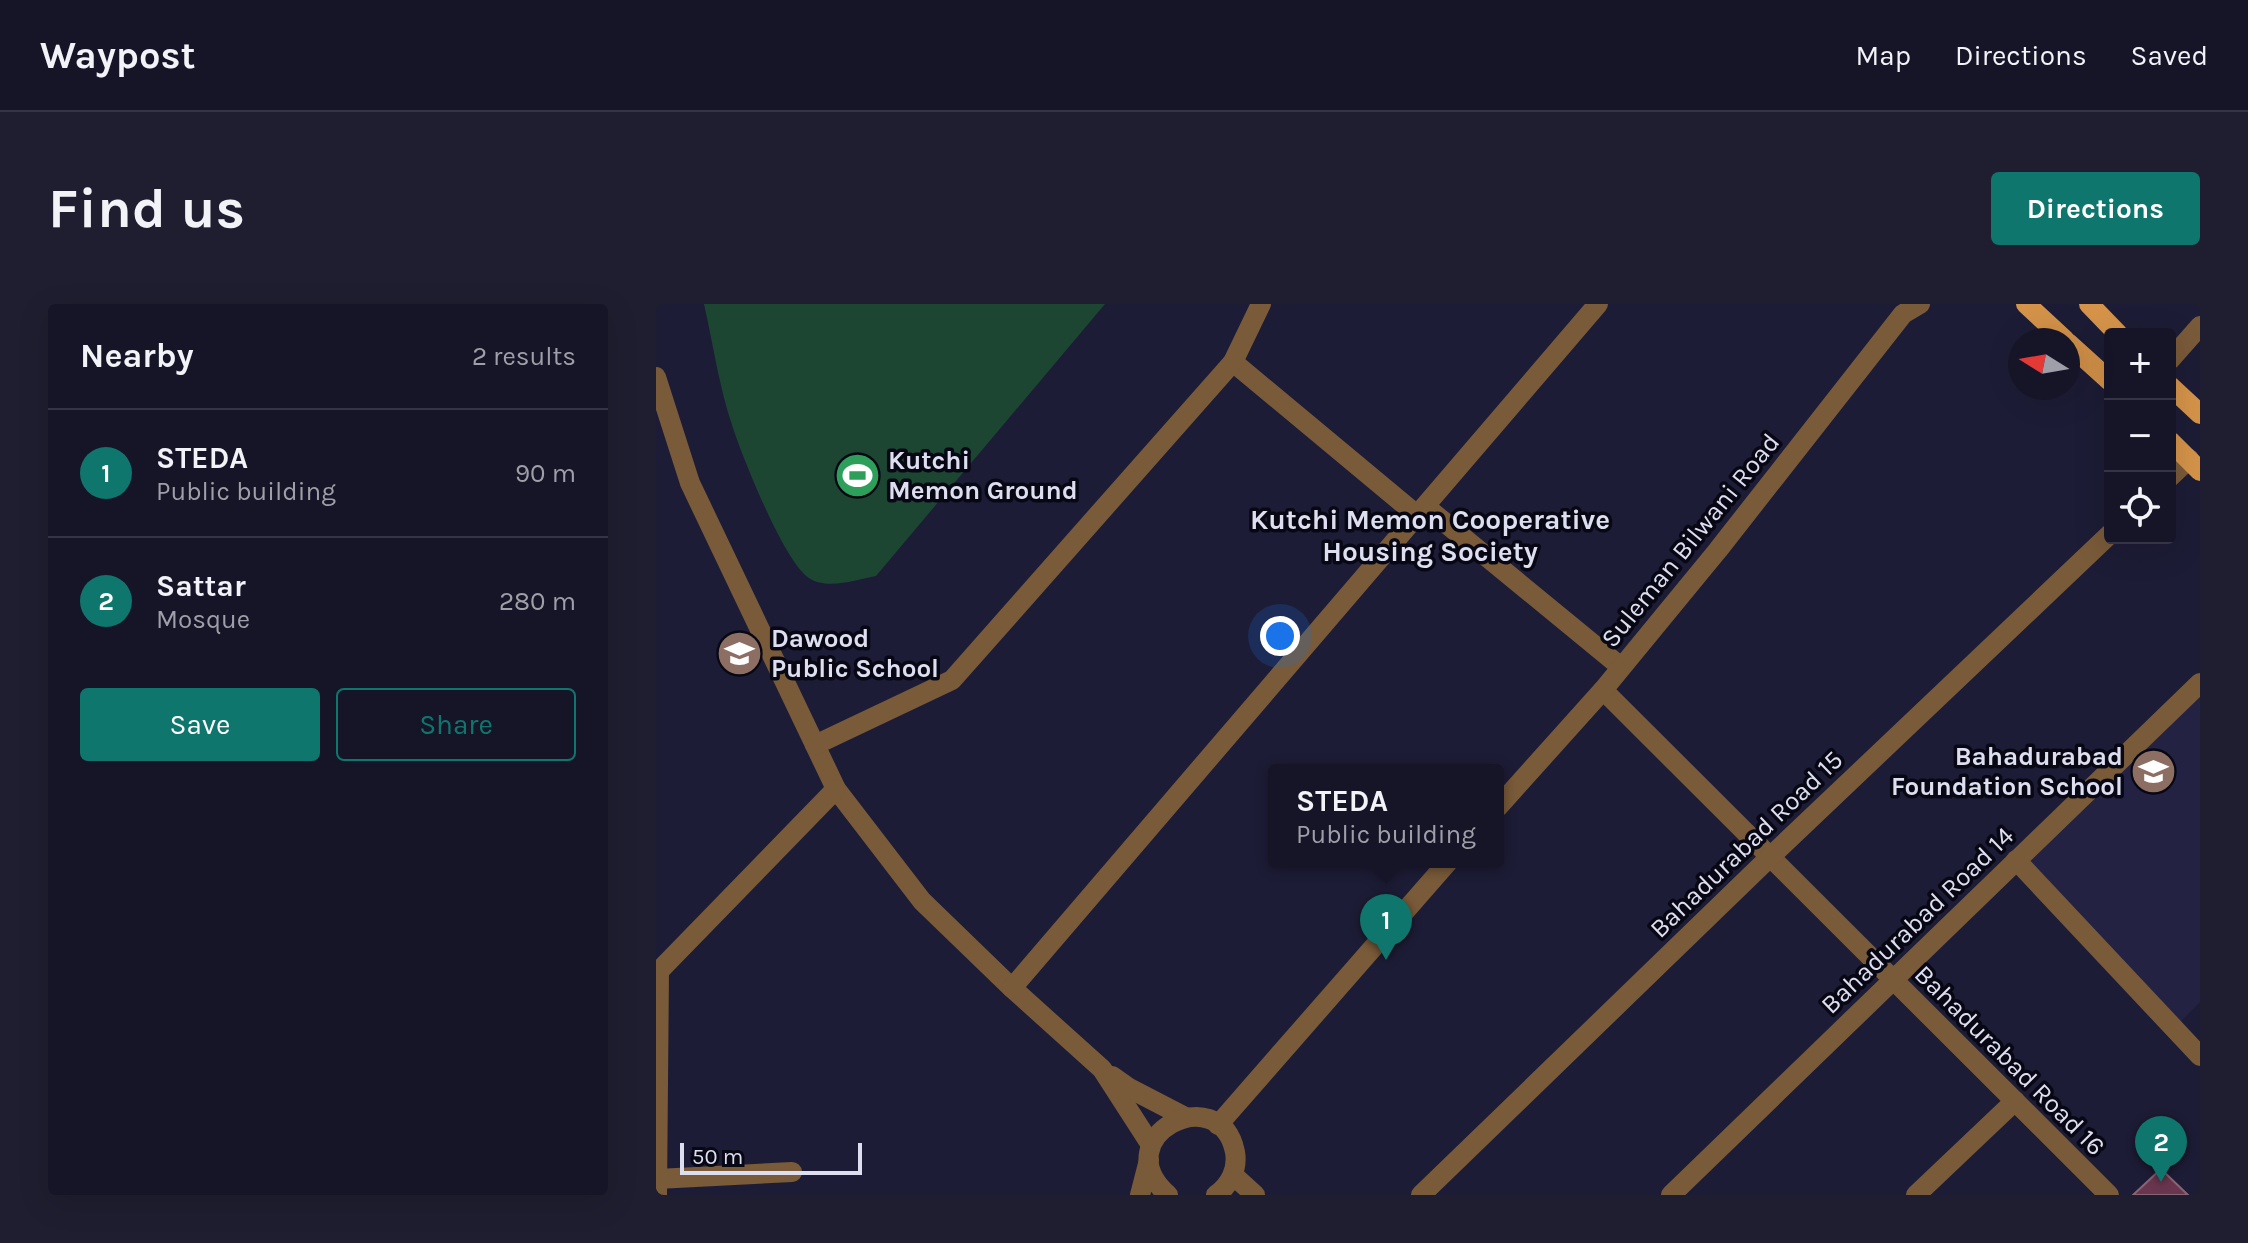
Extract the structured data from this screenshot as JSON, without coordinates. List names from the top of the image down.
{
  "streets": {
    "street": [
      "Suleman Bilwani Road",
      "Bahadurabad Road 15",
      "Bahadurabad Road 14",
      "Bahadurabad Road 16"
    ]
  },
  "crossings": [
    ["Suleman Bilwani Road", "Bahadurabad Road 16"],
    ["Bahadurabad Road 15", "Bahadurabad Road 16"],
    ["Bahadurabad Road 14", "Bahadurabad Road 16"]
  ],
  "districts": ["Kutchi Memon Cooperative Housing Society"],
  "places": {
    "sports": ["Kutchi Memon Ground"],
    "school or university": ["Dawood Public School", "Bahadurabad Foundation School"]
  },
  "scale_bar": "50 m",
  "north": "left",
  "page": {
    "header": "Waypost",
    "nav": ["Map", "Directions", "Saved"],
    "buttons": [
      "Directions",
      ["Save", "Share"]
    ],
    "title": "Find us",
    "heading": ["Nearby", "2 results"],
    "map_buttons": ["+", "−"],
    "list": [
      {
        "mark": "1",
        "name": "STEDA",
        "note": "Public building",
        "value": "90 m"
      },
      {
        "mark": "2",
        "name": "Sattar",
        "note": "Mosque",
        "value": "280 m"
      }
    ],
    "popup": ["STEDA", "Public building"],
    "pins": ["1", "2"],
    "scale": "50 m"
  }
}
